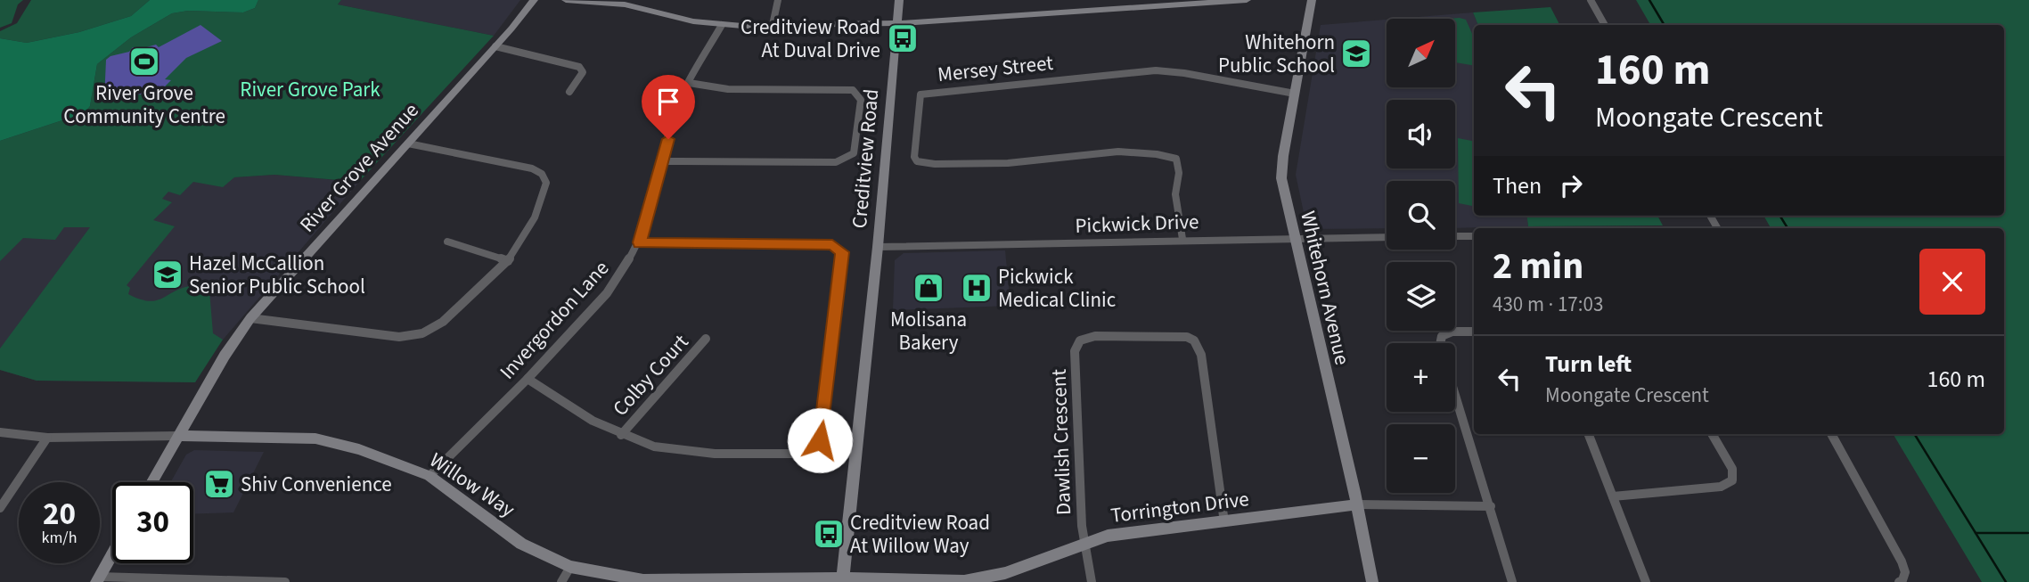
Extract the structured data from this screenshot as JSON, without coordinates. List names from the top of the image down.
{
  "streets": {
    "street": [
      "Mersey Street",
      "Creditview Road",
      "River Grove Avenue",
      "Pickwick Drive",
      "Whitehorn Avenue",
      "Invergordon Lane",
      "Colby Court",
      "Dawlish Crescent",
      "Willow Way",
      "Torrington Drive"
    ]
  },
  "crossings": [
    ["Mersey Street", "Pickwick Drive"],
    ["Mersey Street", "Whitehorn Avenue"],
    ["Creditview Road", "Pickwick Drive"],
    ["Creditview Road", "Willow Way"],
    ["Creditview Road", "Torrington Drive"],
    ["River Grove Avenue", "Willow Way"],
    ["Pickwick Drive", "Whitehorn Avenue"],
    ["Whitehorn Avenue", "Torrington Drive"],
    ["Invergordon Lane", "Willow Way"],
    ["Dawlish Crescent", "Torrington Drive"],
    ["Willow Way", "Torrington Drive"]
  ],
  "parks": ["River Grove Park"],
  "places": {
    "bus stop": ["Creditview Road At Duval Drive", "Creditview Road At Willow Way"],
    "school or university": ["Whitehorn Public School", "Hazel McCallion Senior Public School"],
    "sports": ["River Grove Community Centre"],
    "shop": ["Molisana Bakery"],
    "hospital": ["Pickwick Medical Clinic"],
    "supermarket": ["Shiv Convenience"]
  },
  "north": "top right",
  "page": {
    "map_buttons": ["+", "−"],
    "turn": ["160 m", "Moongate Crescent"],
    "then": "Then",
    "heading": ["2 min", "430 m · 17:03"],
    "list": [
      {
        "name": "Turn left",
        "note": "Moongate Crescent",
        "value": "160 m"
      }
    ],
    "speed": "20 km/h",
    "limit": "30"
  }
}
